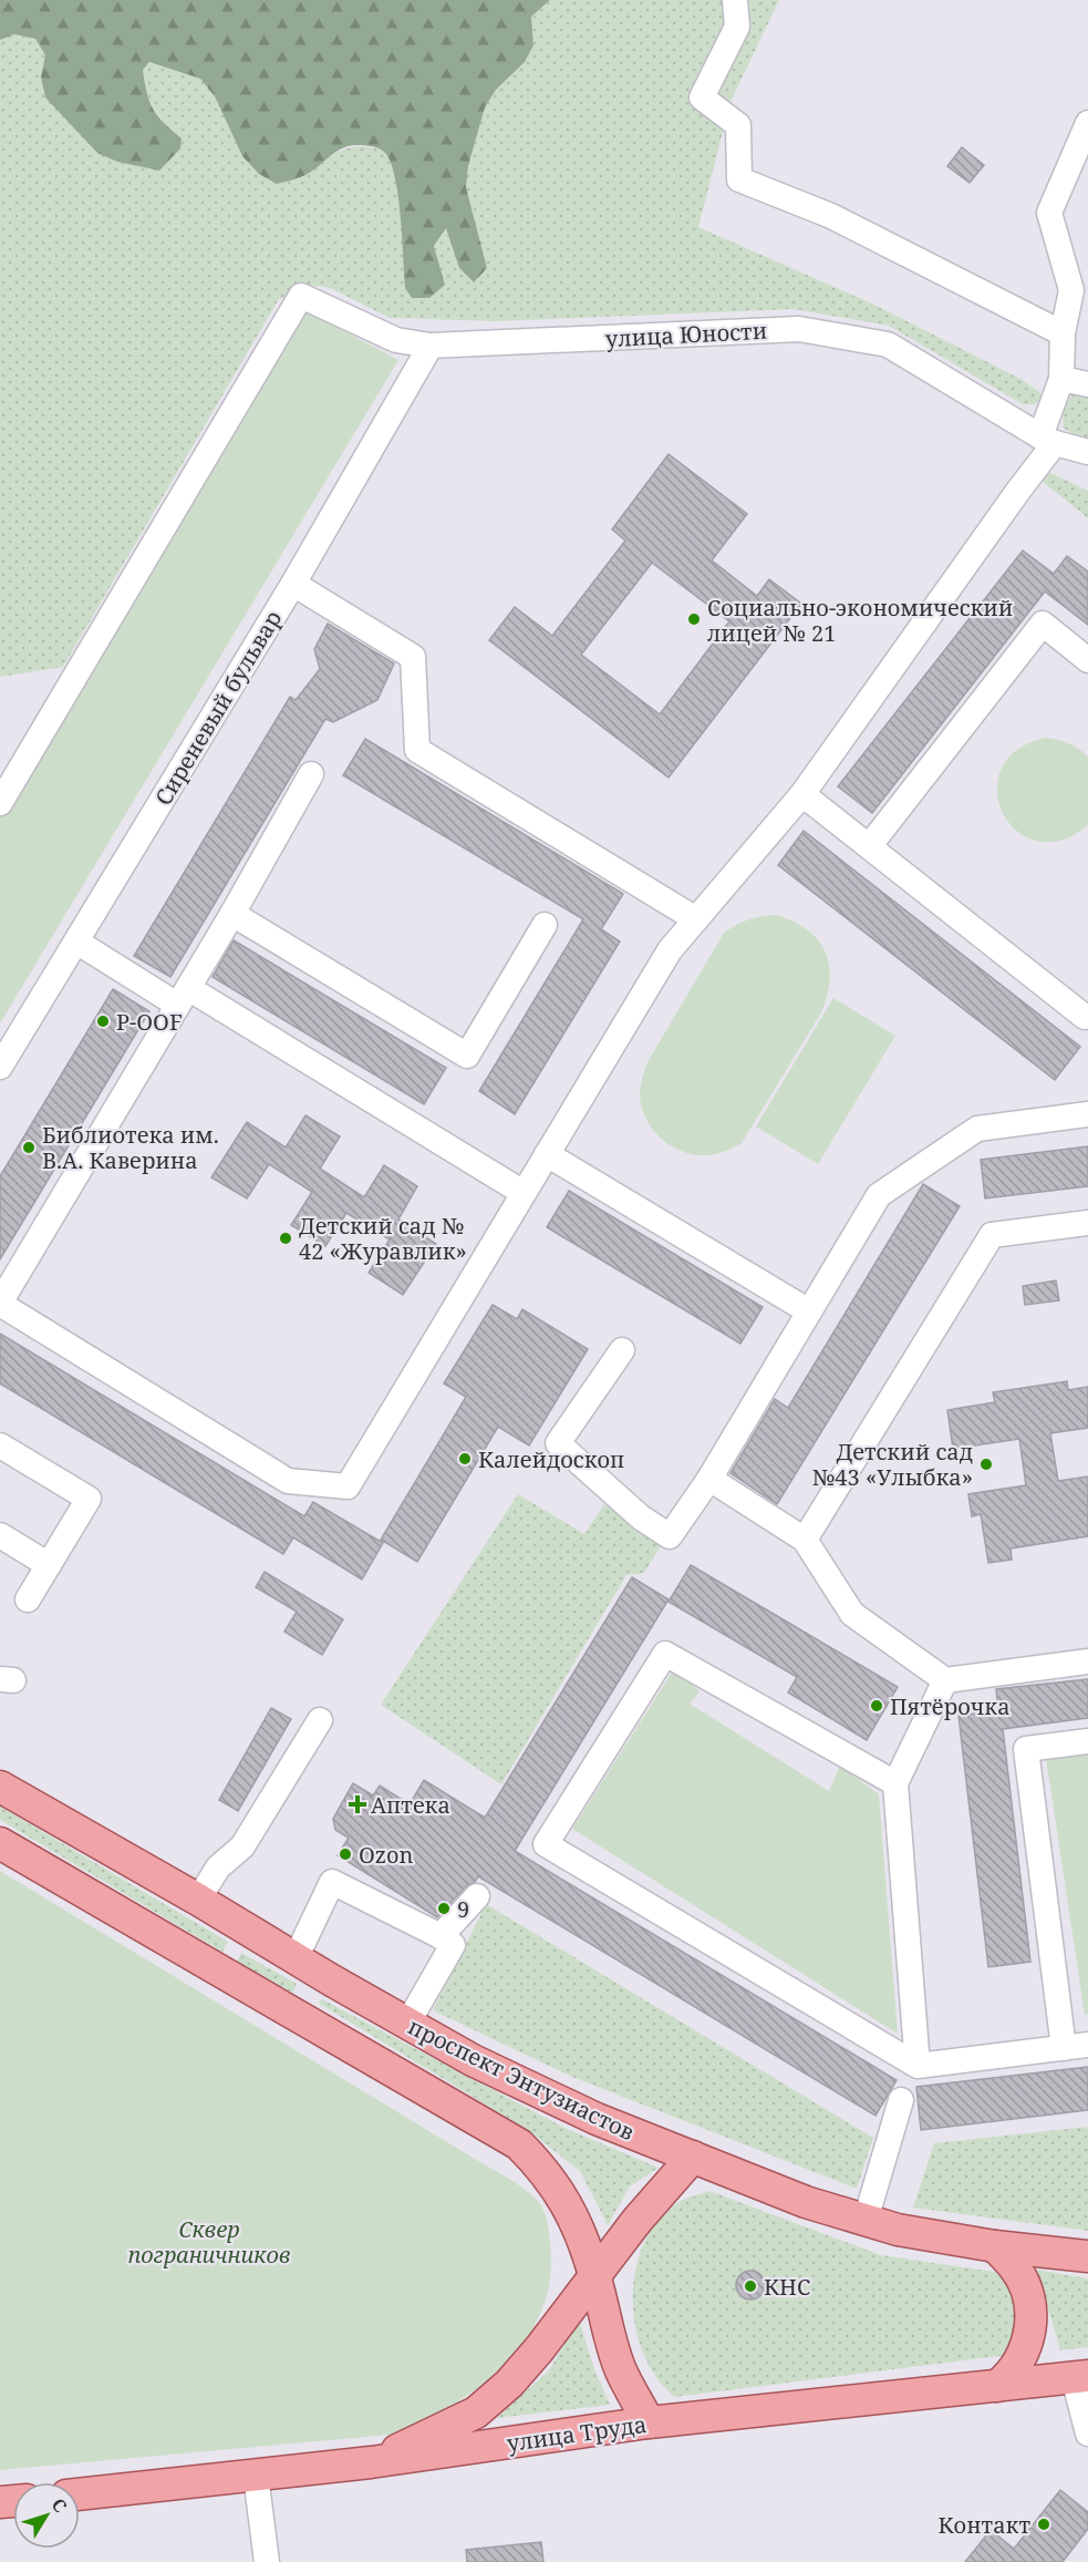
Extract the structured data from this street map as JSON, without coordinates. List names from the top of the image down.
{
  "streets": {
    "main road": ["проспект Энтузиастов", "улица Труда"],
    "street": ["улица Юности", "Сиреневый бульвар"]
  },
  "crossings": [
    ["улица Юности", "Сиреневый бульвар"]
  ],
  "parks": ["Сквер пограничников"],
  "places": {
    "other": [
      "Социально-экономический лицей № 21",
      "P-OOF",
      "Библиотека им. В.А. Каверина",
      "Детский сад № 42 «Журавлик»",
      "Калейдоскоп",
      "Детский сад №43 «Улыбка»",
      "Пятёрочка",
      "Ozon",
      "9",
      "КНС",
      "Контакт"
    ],
    "health": ["Аптека"]
  },
  "north": "top right"
}
